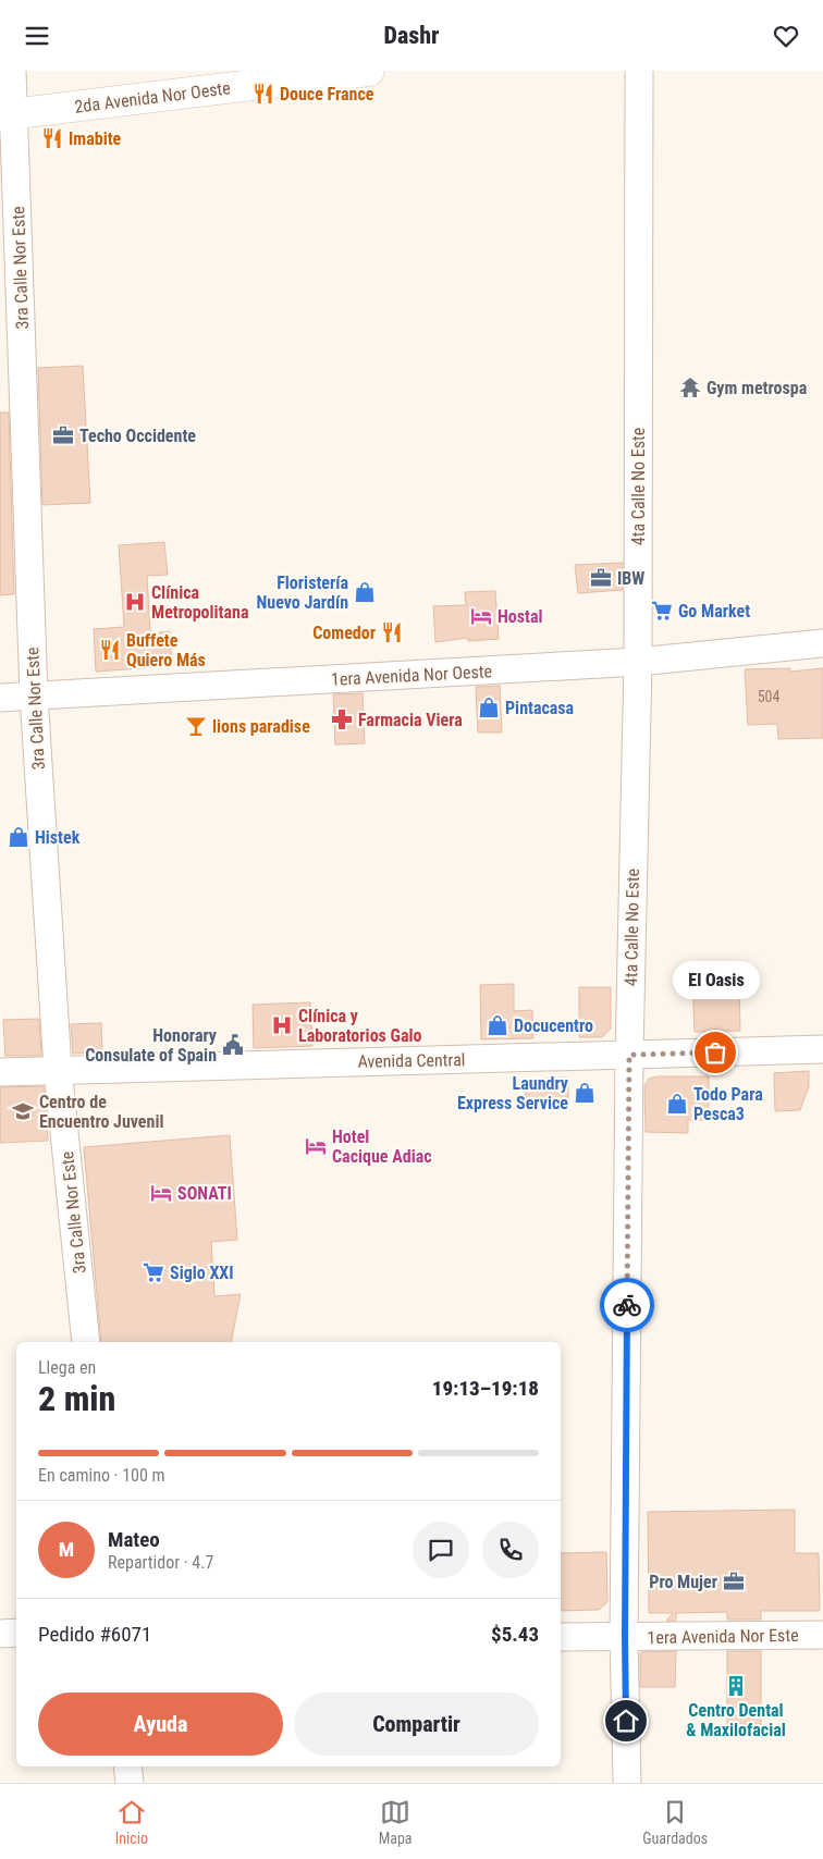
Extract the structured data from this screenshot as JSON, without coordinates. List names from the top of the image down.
{
  "streets": {
    "street": [
      "2da Avenida Nor Oeste",
      "3ra Calle Nor Este",
      "4ta Calle No Este",
      "1era Avenida Nor Oeste",
      "Avenida Central",
      "1era Avenida Nor Este"
    ]
  },
  "crossings": [
    ["2da Avenida Nor Oeste", "3ra Calle Nor Este"],
    ["3ra Calle Nor Este", "1era Avenida Nor Oeste"],
    ["3ra Calle Nor Este", "Avenida Central"],
    ["4ta Calle No Este", "1era Avenida Nor Oeste"],
    ["4ta Calle No Este", "Avenida Central"],
    ["4ta Calle No Este", "1era Avenida Nor Este"]
  ],
  "places": {
    "restaurant": [
      "Douce France",
      "Imabite",
      "Comedor",
      "Buffete Quiero Más"
    ],
    "temple": ["Gym metrospa"],
    "office": ["Techo Occidente", "IBW", "Pro Mujer"],
    "shop": [
      "Floristería Nuevo Jardín",
      "Pintacasa",
      "Histek",
      "Docucentro",
      "Laundry Express Service",
      "Todo Para Pesca3"
    ],
    "hospital": ["Clínica Metropolitana", "Clínica y Laboratorios Galo"],
    "supermarket": ["Go Market", "Siglo XXI"],
    "hotel": ["Hostal", "Hotel Cacique Adiac", "SONATI"],
    "pharmacy": ["Farmacia Viera"],
    "bar": ["lions paradise"],
    "public building": ["Honorary Consulate of Spain"],
    "other": ["El Oasis"],
    "school or university": ["Centro de Encuentro Juvenil"],
    "building": ["Centro Dental & Maxilofacial"]
  },
  "house_numbers": ["504"],
  "page": {
    "header": "Dashr",
    "bubble": "El Oasis",
    "heading": ["2 min", "Llega en", "19:13–19:18"],
    "panel": [
      "Mateo",
      "Repartidor · 4.7",
      "Pedido #6071",
      "$5.43"
    ],
    "bar": "En camino · 100 m",
    "round": "M",
    "buttons": ["Ayuda", "Compartir"],
    "tabs": ["Inicio", "Mapa", "Guardados"]
  }
}
